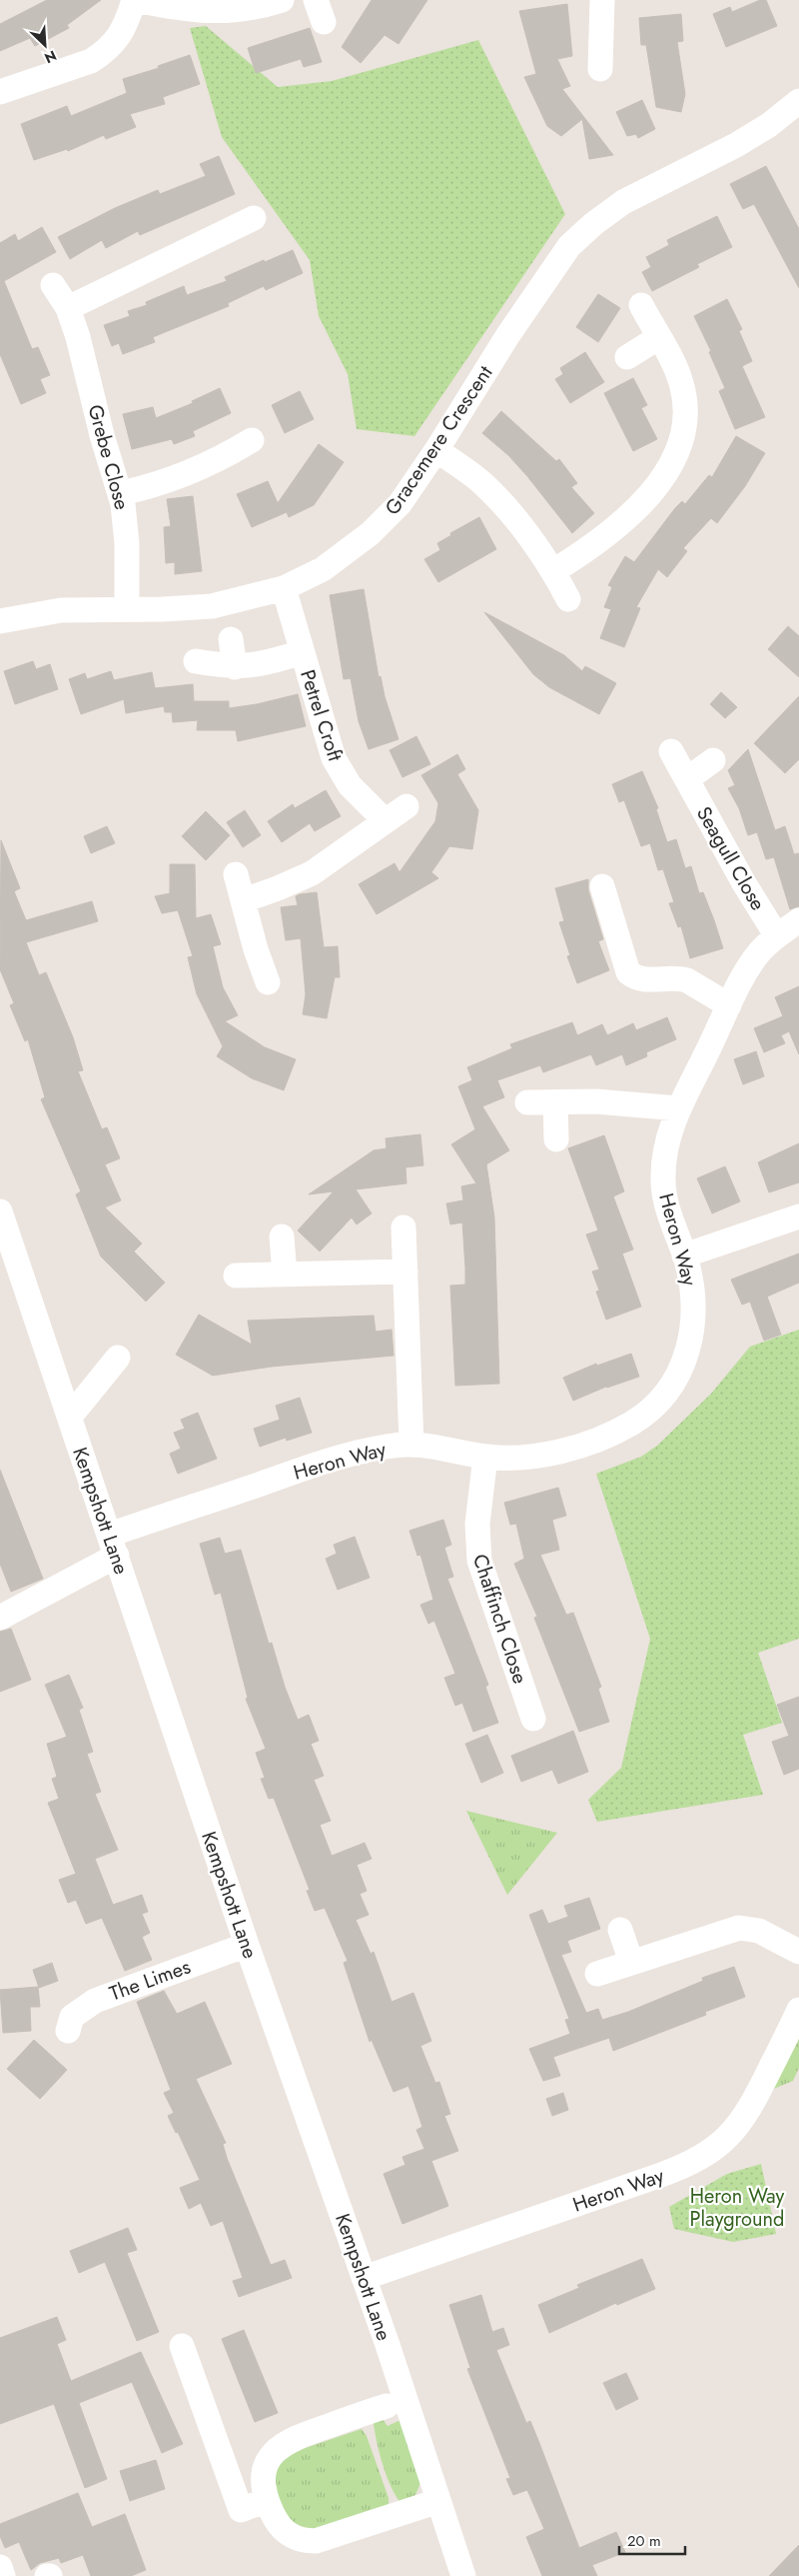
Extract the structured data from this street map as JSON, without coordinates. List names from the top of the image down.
{
  "streets": {
    "street": [
      "Gracemere Crescent",
      "Grebe Close",
      "Petrel Croft",
      "Seagull Close",
      "Heron Way",
      "Kempshott Lane",
      "Chaffinch Close",
      "The Limes"
    ]
  },
  "crossings": [
    ["Gracemere Crescent", "Grebe Close"],
    ["Gracemere Crescent", "Petrel Croft"],
    ["Seagull Close", "Heron Way"],
    ["Heron Way", "Kempshott Lane"],
    ["Heron Way", "Chaffinch Close"],
    ["Kempshott Lane", "The Limes"]
  ],
  "parks": ["Heron Way Playground"],
  "scale_bar": "20 m",
  "north": "bottom right"
}
